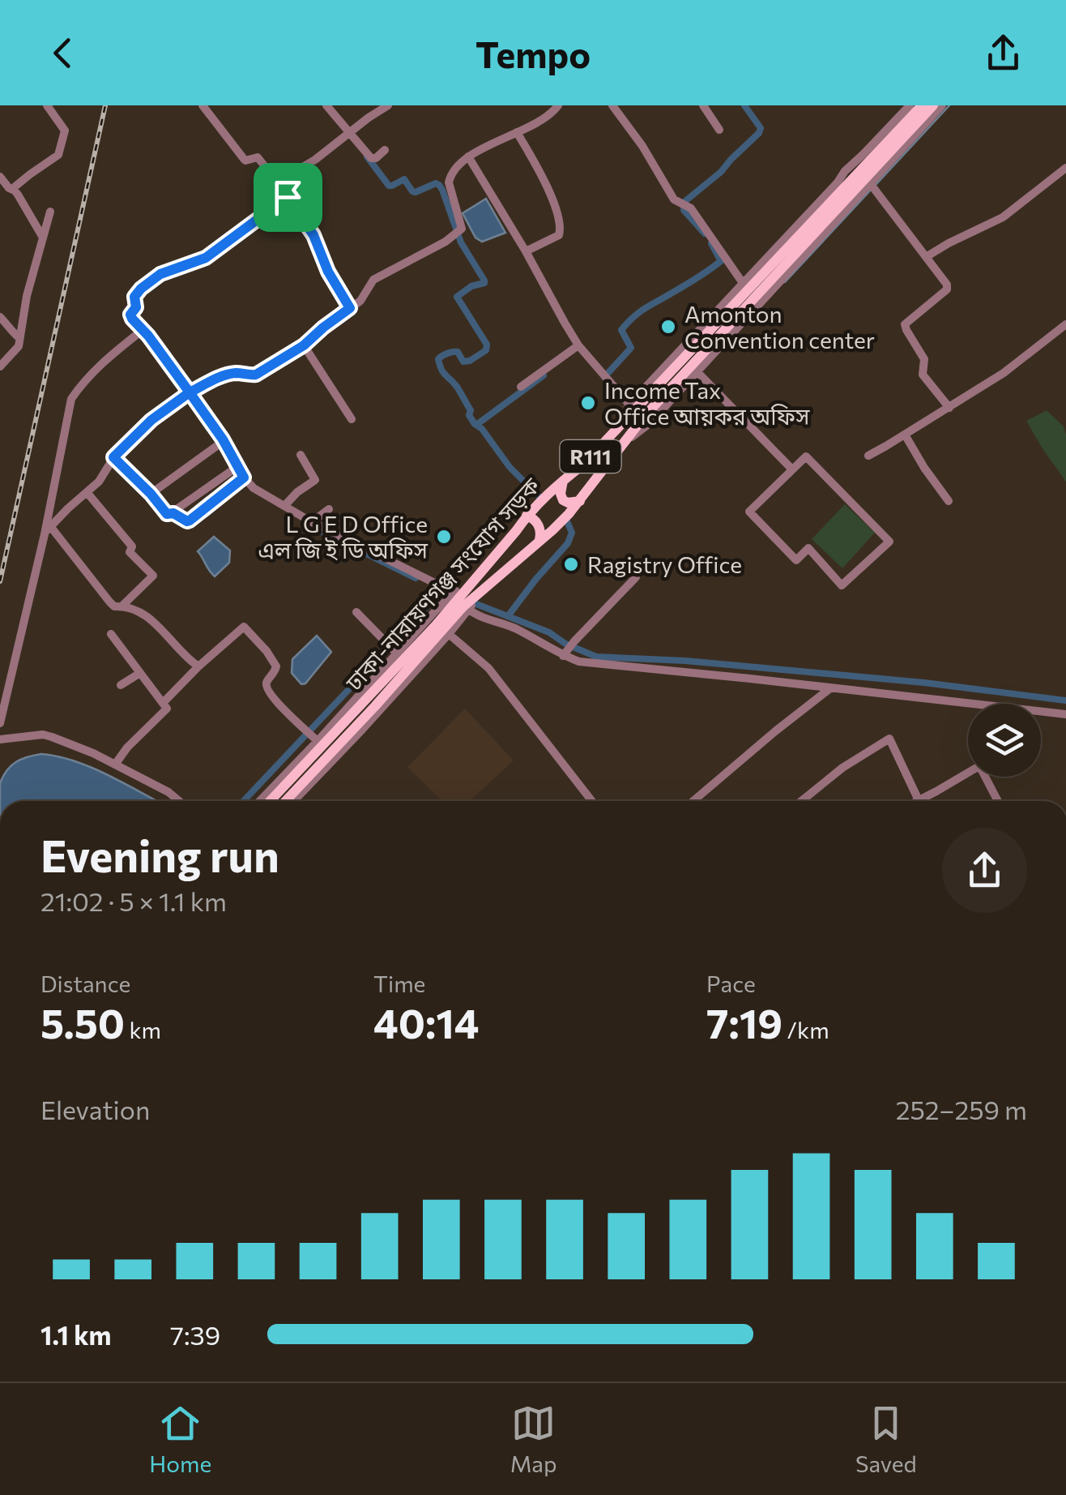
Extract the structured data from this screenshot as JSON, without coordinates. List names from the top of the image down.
{
  "streets": {
    "main road": ["R111", "ঢাকা-নারায়ণগঞ্জ সংযোগ সড়ক"]
  },
  "places": [
    "Amonton Convention center",
    "Income Tax Office আয়কর অফিস",
    "L G E D Office এল জি ই ডি অফিস",
    "Ragistry Office"
  ],
  "page": {
    "header": "Tempo",
    "heading": ["Evening run", "21:02 · 5 × 1.1 km"],
    "stats": [
      ["Distance", "5.50 km"],
      ["Time", "40:14"],
      ["Pace", "7:19 /km"]
    ],
    "chart": ["Elevation", "252–259 m"],
    "list": [
      {
        "name": "1.1 km",
        "note": "7:39"
      }
    ],
    "tabs": ["Home", "Map", "Saved"]
  }
}
